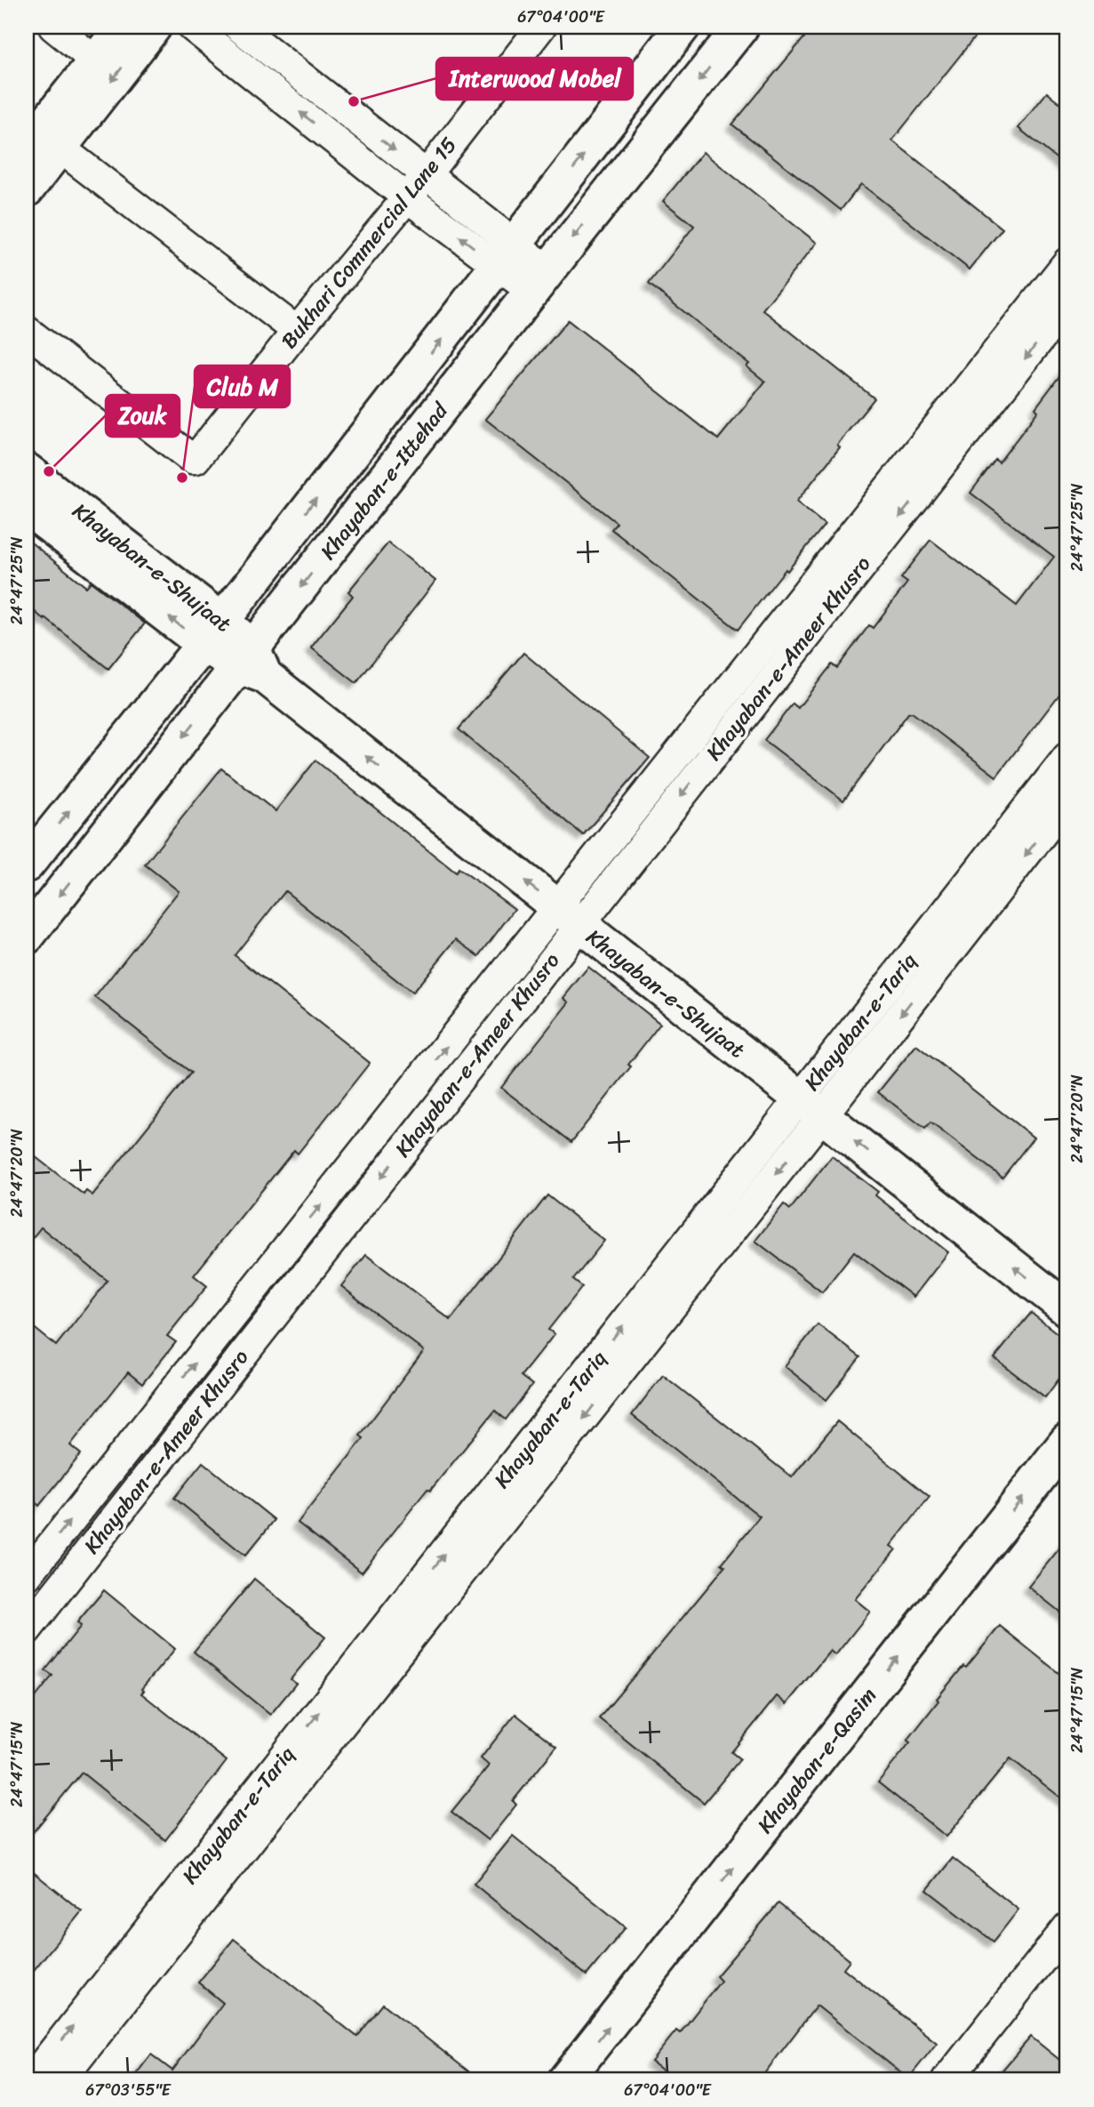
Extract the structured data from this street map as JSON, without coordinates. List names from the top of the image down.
{
  "streets": {
    "main road": ["Khayaban-e-Ittehad", "Khayaban-e-Shujaat", "Khayaban-e-Qasim"],
    "street": ["Bukhari Commercial Lane 15", "Khayaban-e-Ameer Khusro", "Khayaban-e-Tariq"]
  },
  "crossings": [
    ["Khayaban-e-Ittehad", "Khayaban-e-Shujaat"],
    ["Khayaban-e-Shujaat", "Khayaban-e-Ameer Khusro"],
    ["Khayaban-e-Shujaat", "Khayaban-e-Tariq"]
  ],
  "one_way": ["Khayaban-e-Shujaat"],
  "places": ["Interwood Mobel", "Zouk", "Club M"],
  "coordinates": [
    "67°04'00\"E",
    "24°47'25\"N",
    "24°47'20\"N",
    "24°47'15\"N",
    "67°03'55\"E"
  ]
}
